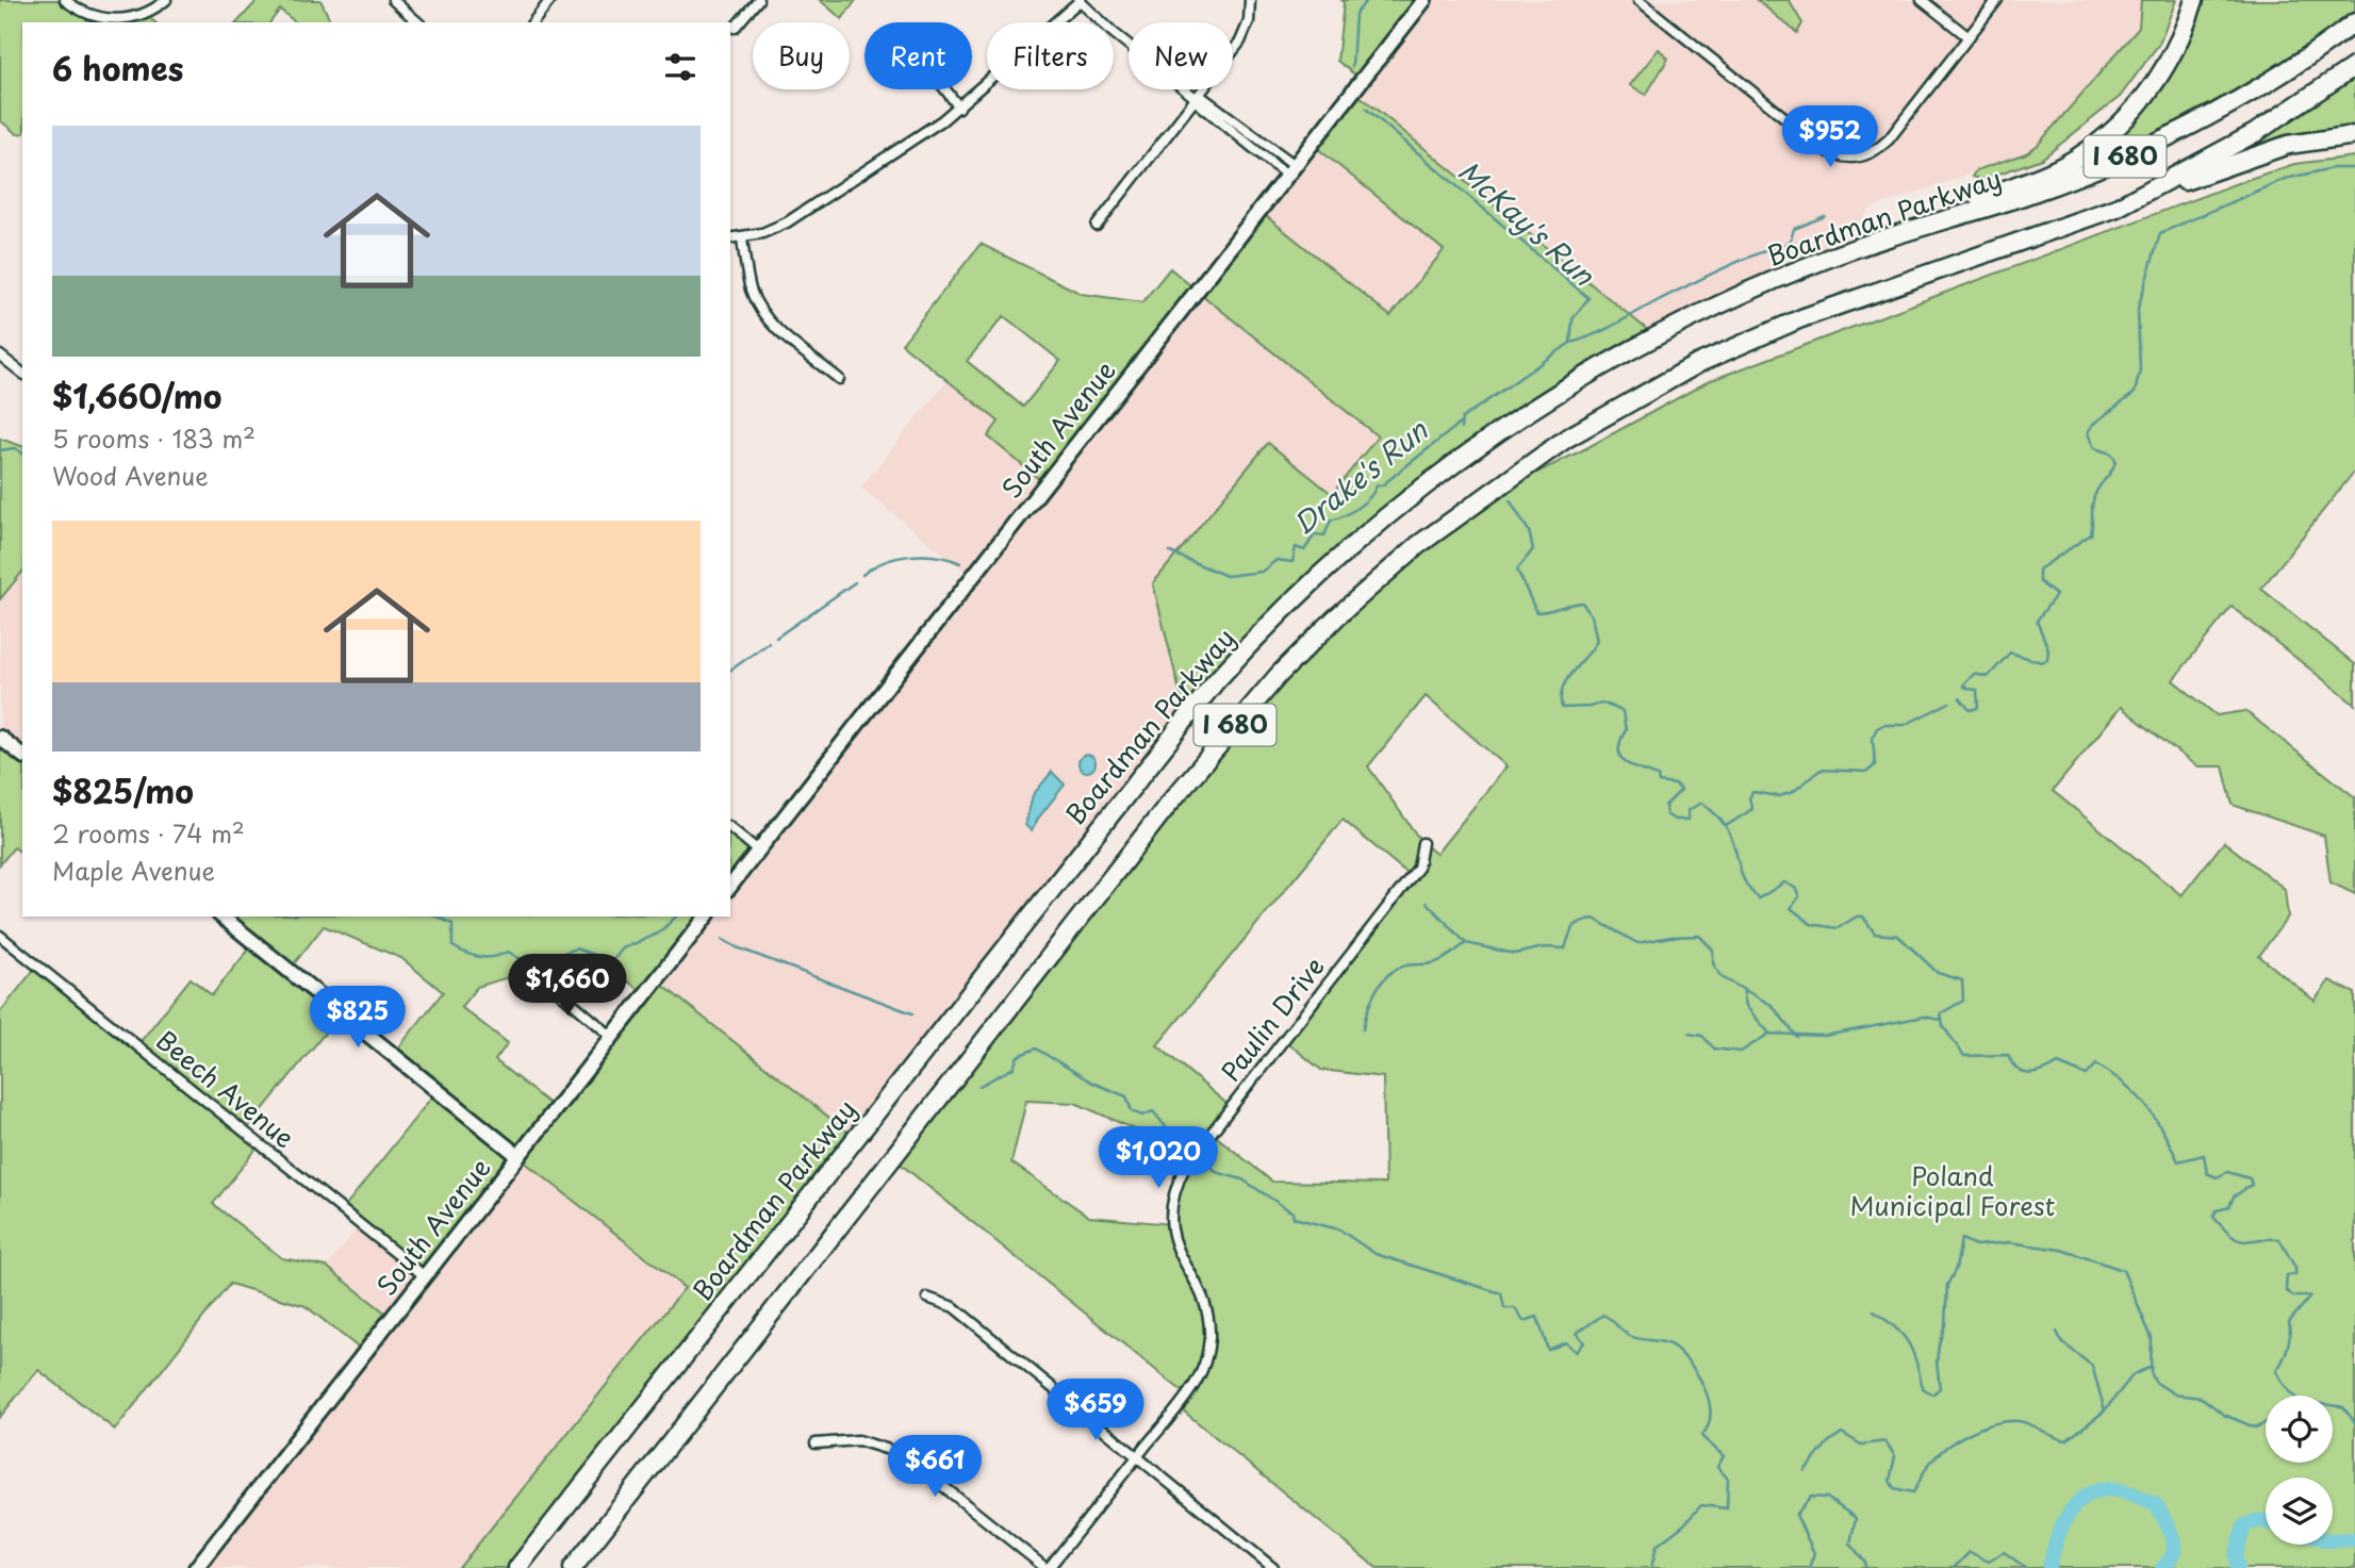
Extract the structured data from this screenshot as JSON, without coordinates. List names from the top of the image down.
{
  "streets": {
    "highway": ["I 680", "Boardman Parkway"],
    "main road": ["South Avenue"],
    "street": ["Paulin Drive", "Beech Avenue"]
  },
  "crossings": [
    ["South Avenue", "Beech Avenue"]
  ],
  "water": ["McKay's Run", "Drake's Run"],
  "parks": ["Poland Municipal Forest"],
  "page": {
    "chip": [
      "Buy",
      "Rent",
      "Filters",
      "New"
    ],
    "heading": "6 homes",
    "price": [
      "$952",
      "$1,660",
      "$825",
      "$1,020",
      "$659",
      "$661"
    ],
    "list": [
      {
        "name": "$1,660/mo",
        "note": "5 rooms · 183 m² · Wood Avenue"
      },
      {
        "name": "$825/mo",
        "note": "2 rooms · 74 m² · Maple Avenue"
      }
    ]
  }
}
